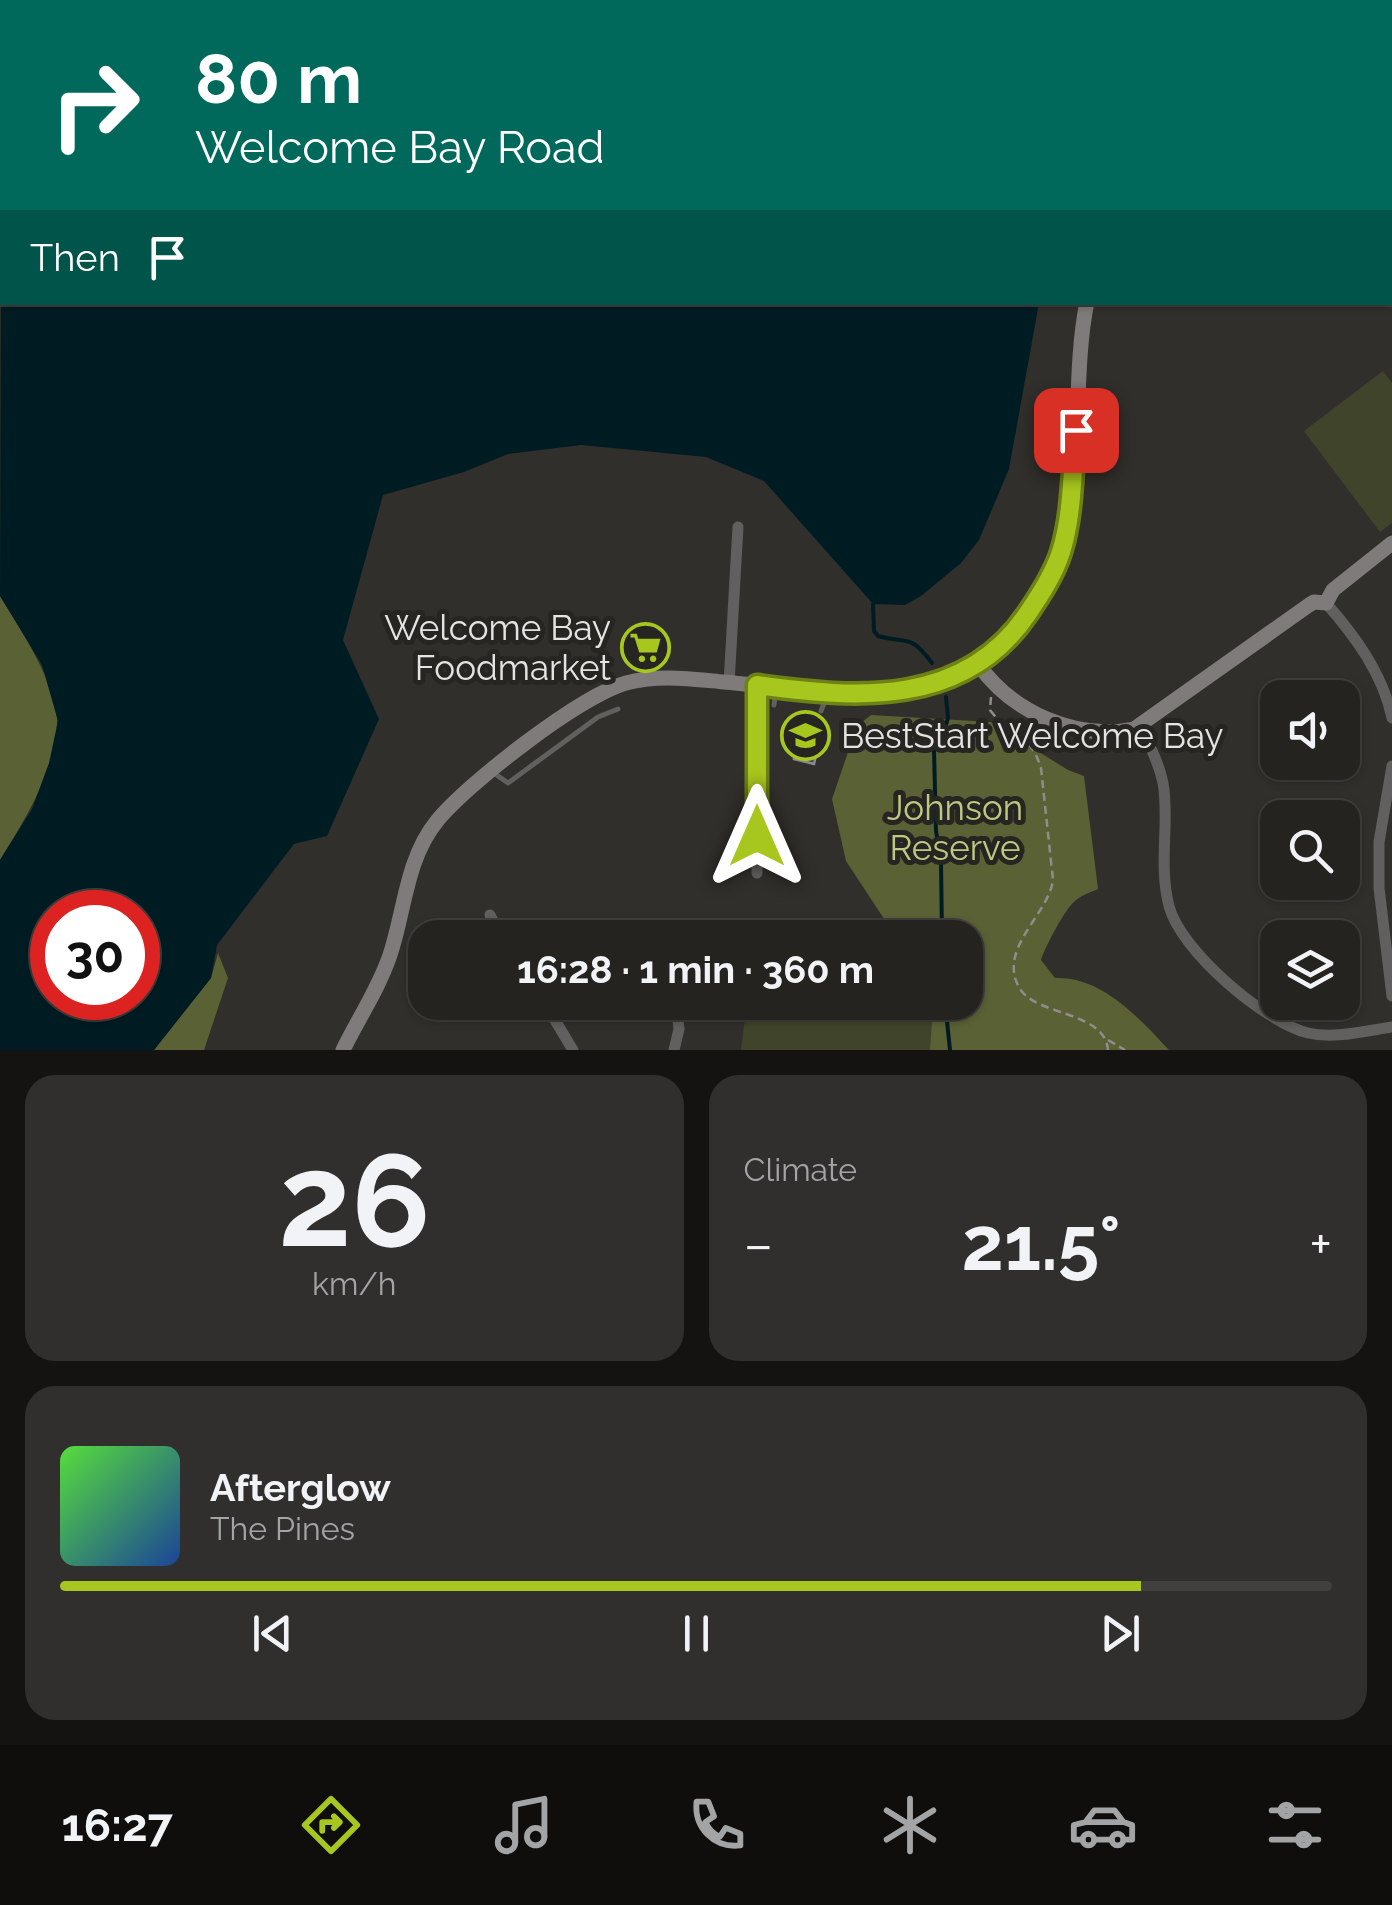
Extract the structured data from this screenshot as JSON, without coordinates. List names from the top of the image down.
{
  "parks": ["Johnson Reserve"],
  "places": {
    "supermarket": ["Welcome Bay Foodmarket"],
    "school or university": ["BestStart Welcome Bay"]
  },
  "page": {
    "turn": ["80 m", "Welcome Bay Road"],
    "then": "Then",
    "limit": "30",
    "trip": "16:28 · 1 min · 360 m",
    "tile": [
      ["26", "km/h"],
      "Climate"
    ],
    "heat": ["−", "21.5°", "+"],
    "song": ["Afterglow", "The Pines"],
    "tabs": "16:27"
  }
}
